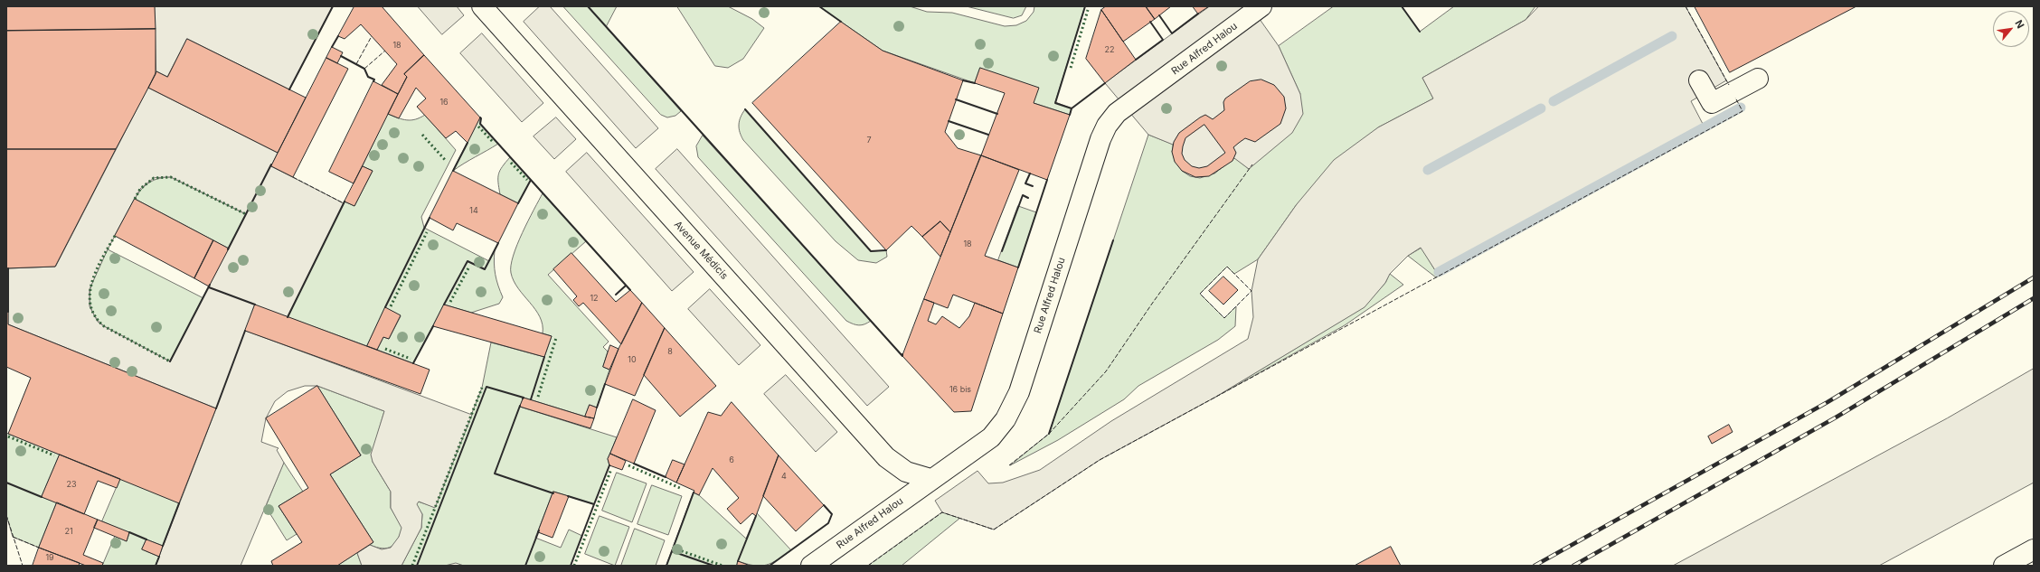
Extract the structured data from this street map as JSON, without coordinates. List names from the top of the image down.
{
  "streets": {
    "street": ["Rue Alfred Halou", "Avenue Médicis"]
  },
  "crossings": [
    ["Rue Alfred Halou", "Avenue Médicis"]
  ],
  "house_numbers": [
    "18",
    "22",
    "16",
    "7",
    "14",
    "18",
    "12",
    "8",
    "10",
    "16 bis",
    "6",
    "4",
    "23",
    "21",
    "19"
  ],
  "north": "top right"
}
